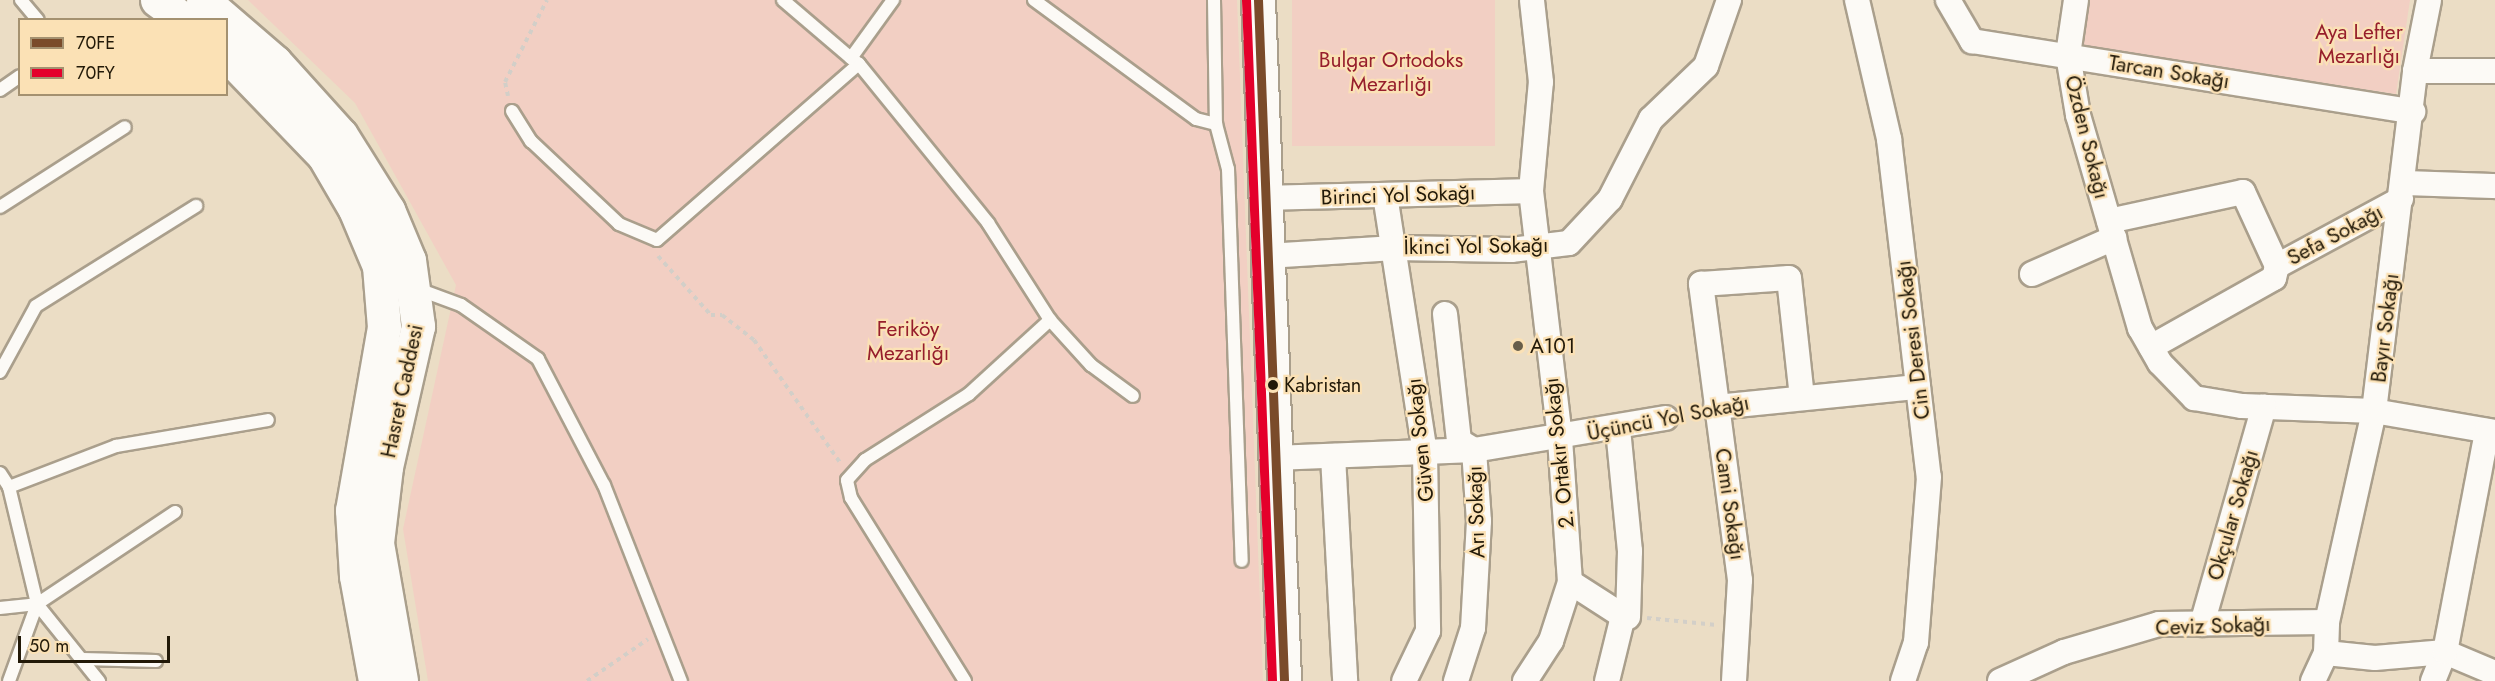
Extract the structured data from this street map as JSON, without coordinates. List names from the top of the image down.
{
  "streets": {
    "main road": ["Hasret Caddesi"],
    "street": [
      "Tarcan Sokağı",
      "Özden Sokağı",
      "Birinci Yol Sokağı",
      "Sefa Sokağı",
      "İkinci Yol Sokağı",
      "Bayır Sokağı",
      "Cin Deresi Sokağı",
      "Üçüncü Yol Sokağı",
      "Güven Sokağı",
      "2. Ortakır Sokağı",
      "Cami Sokağı",
      "Arı Sokağı",
      "Okçular Sokağı",
      "Ceviz Sokağı"
    ]
  },
  "crossings": [
    ["Tarcan Sokağı", "Özden Sokağı"],
    ["Tarcan Sokağı", "Bayır Sokağı"],
    ["Özden Sokağı", "Sefa Sokağı"],
    ["Özden Sokağı", "Bayır Sokağı"],
    ["Özden Sokağı", "Okçular Sokağı"],
    ["Birinci Yol Sokağı", "Güven Sokağı"],
    ["Birinci Yol Sokağı", "2. Ortakır Sokağı"],
    ["Sefa Sokağı", "Bayır Sokağı"],
    ["İkinci Yol Sokağı", "Güven Sokağı"],
    ["İkinci Yol Sokağı", "2. Ortakır Sokağı"],
    ["Bayır Sokağı", "Ceviz Sokağı"],
    ["Cin Deresi Sokağı", "Üçüncü Yol Sokağı"],
    ["Üçüncü Yol Sokağı", "Güven Sokağı"],
    ["Üçüncü Yol Sokağı", "2. Ortakır Sokağı"],
    ["Üçüncü Yol Sokağı", "Cami Sokağı"],
    ["Üçüncü Yol Sokağı", "Arı Sokağı"],
    ["Okçular Sokağı", "Ceviz Sokağı"]
  ],
  "parks": ["Aya Lefter Mezarlığı", "Bulgar Ortodoks Mezarlığı", "Feriköy Mezarlığı"],
  "places": ["A101", "Kabristan"],
  "lines": ["transit line 70FE", "transit line 70FY"],
  "legend": ["70FE", "70FY"],
  "scale_bar": "50 m"
}
